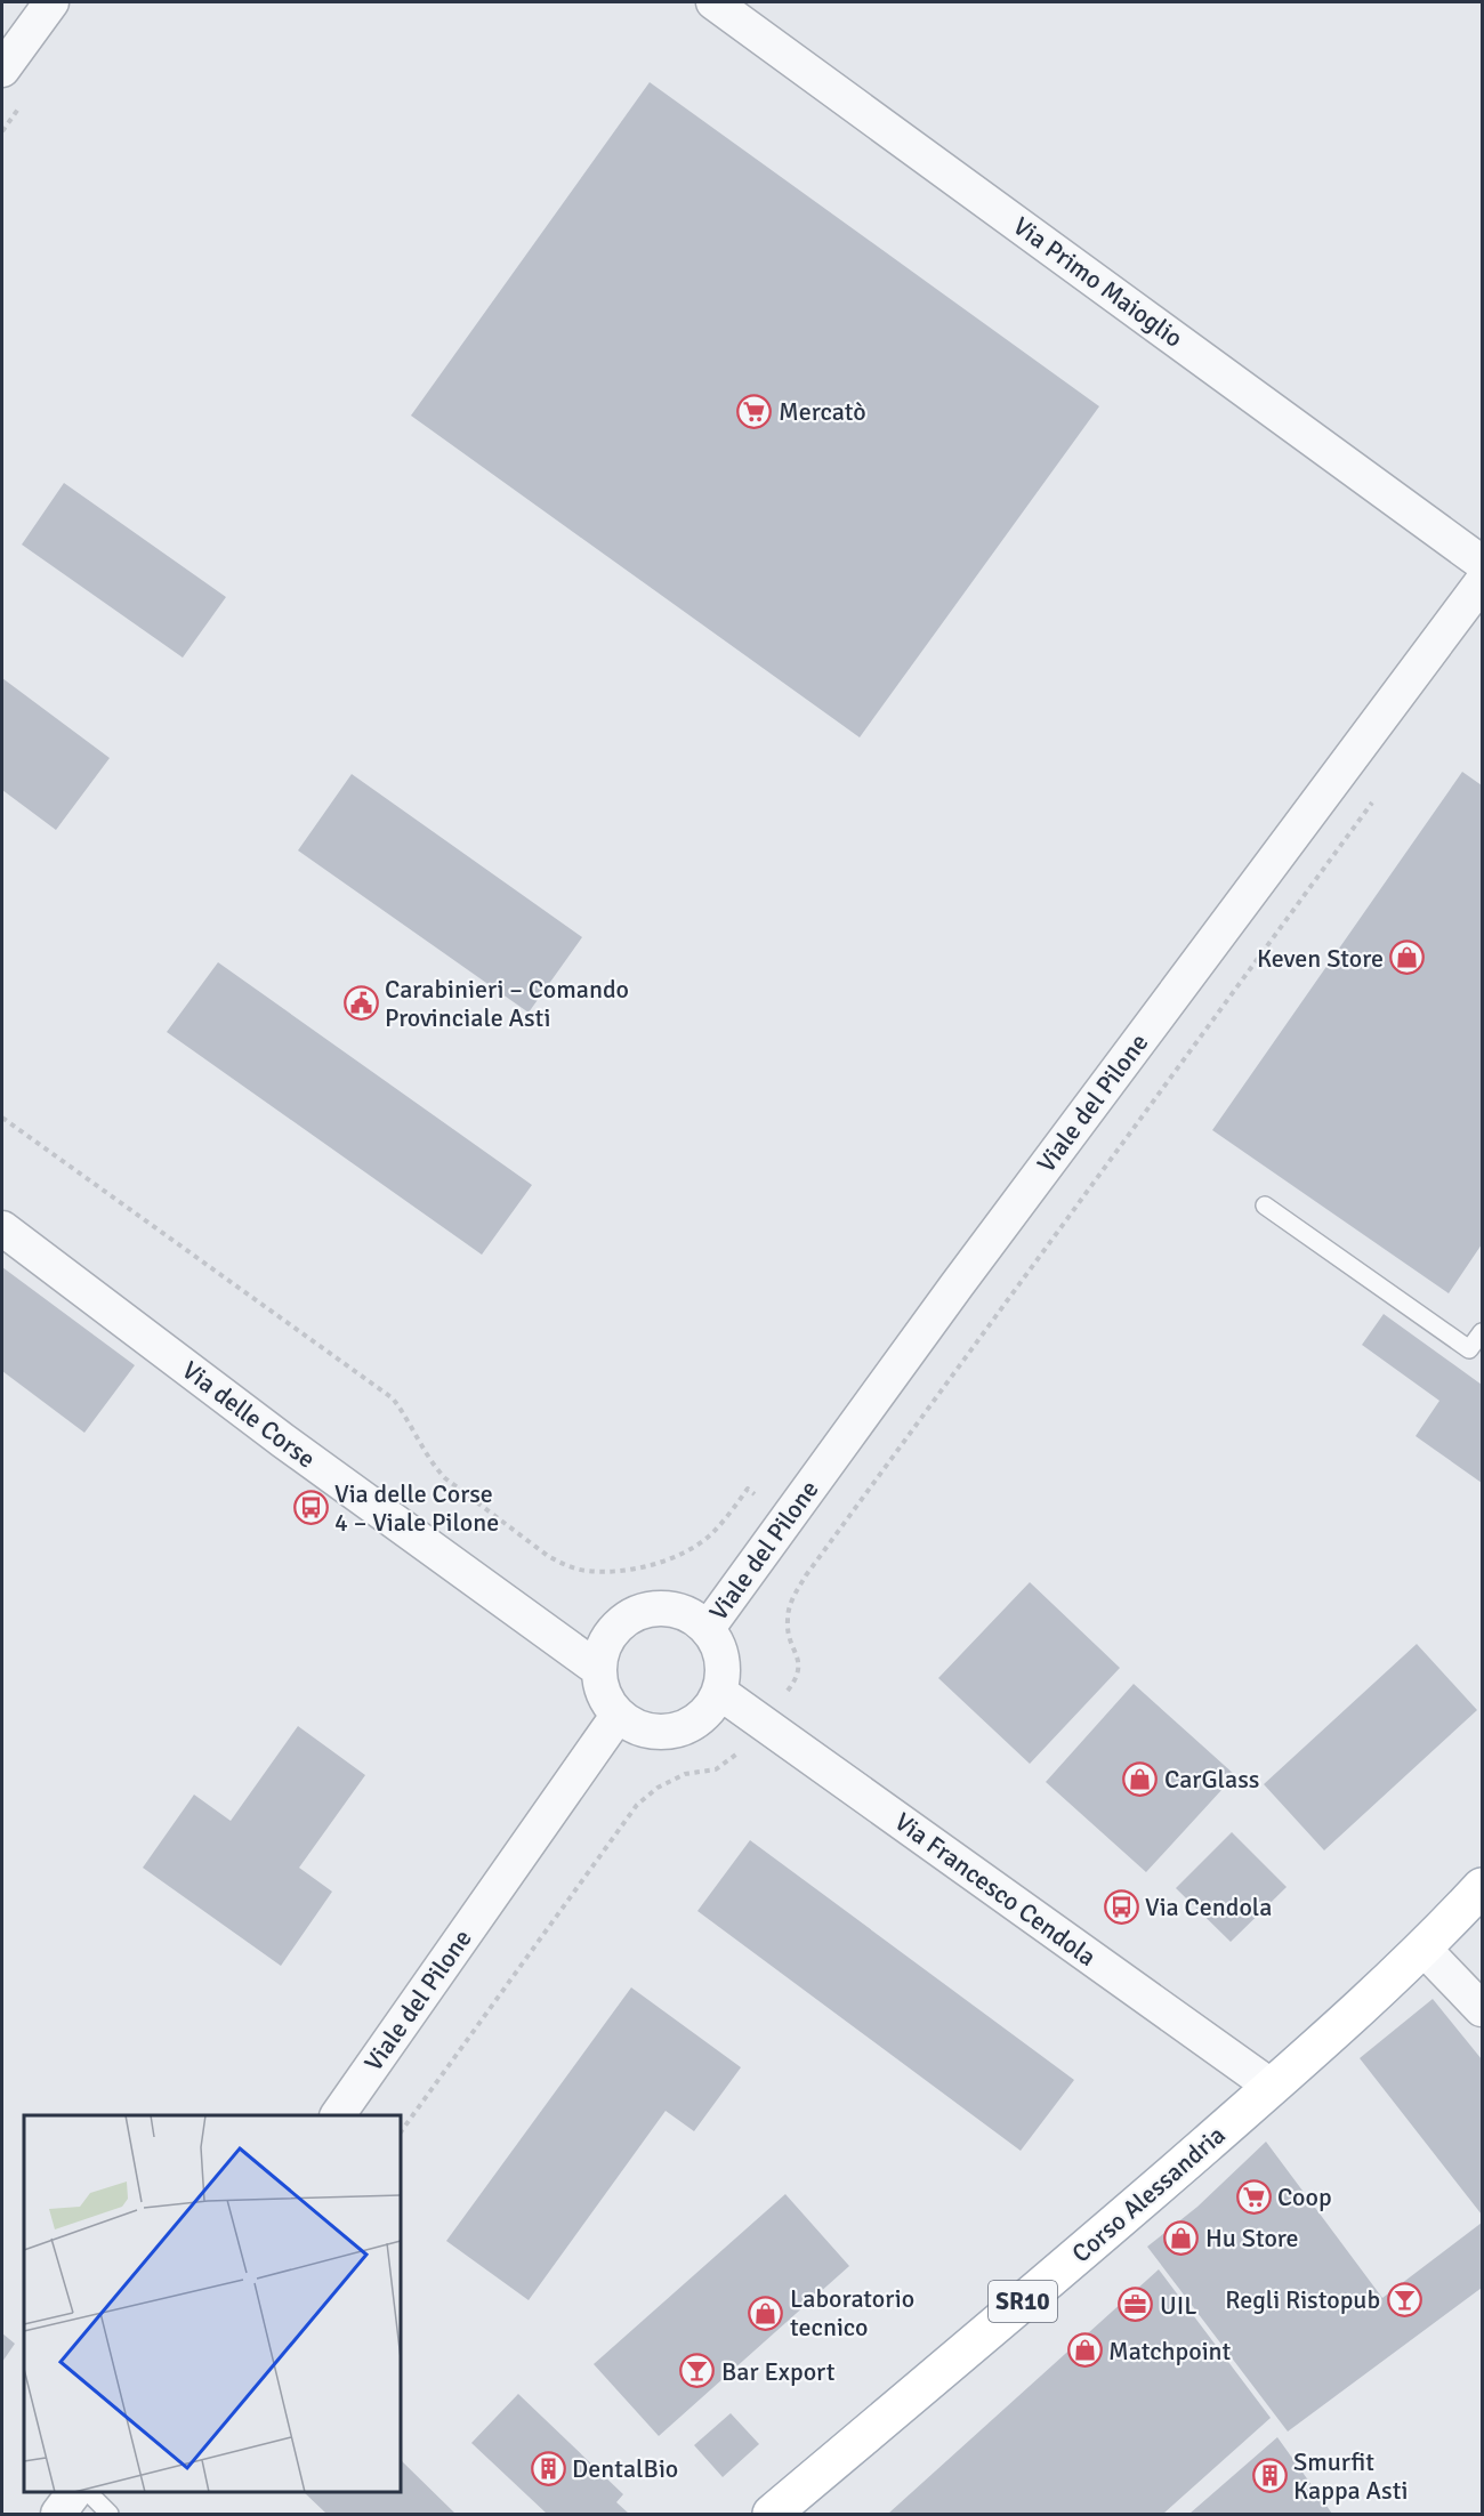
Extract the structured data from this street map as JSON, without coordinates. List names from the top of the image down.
{
  "streets": {
    "main road": ["Corso Alessandria", "SR10"],
    "street": [
      "Via Primo Maioglio",
      "Viale del Pilone",
      "Via delle Corse",
      "Via Francesco Cendola"
    ]
  },
  "crossings": [
    ["Viale del Pilone", "Via delle Corse"],
    ["Viale del Pilone", "Via Francesco Cendola"],
    ["Via delle Corse", "Via Francesco Cendola"],
    ["Via Francesco Cendola", "Corso Alessandria"]
  ],
  "places": {
    "supermarket": ["Mercatò", "Coop"],
    "shop": [
      "Keven Store",
      "CarGlass",
      "Hu Store",
      "Laboratorio tecnico",
      "Matchpoint"
    ],
    "public building": ["Carabinieri – Comando Provinciale Asti"],
    "bus stop": ["Via delle Corse 4 – Viale Pilone", "Via Cendola"],
    "bar": ["Regli Ristopub", "Bar Export"],
    "office": ["UIL"],
    "building": ["DentalBio", "Smurfit Kappa Asti"]
  }
}
